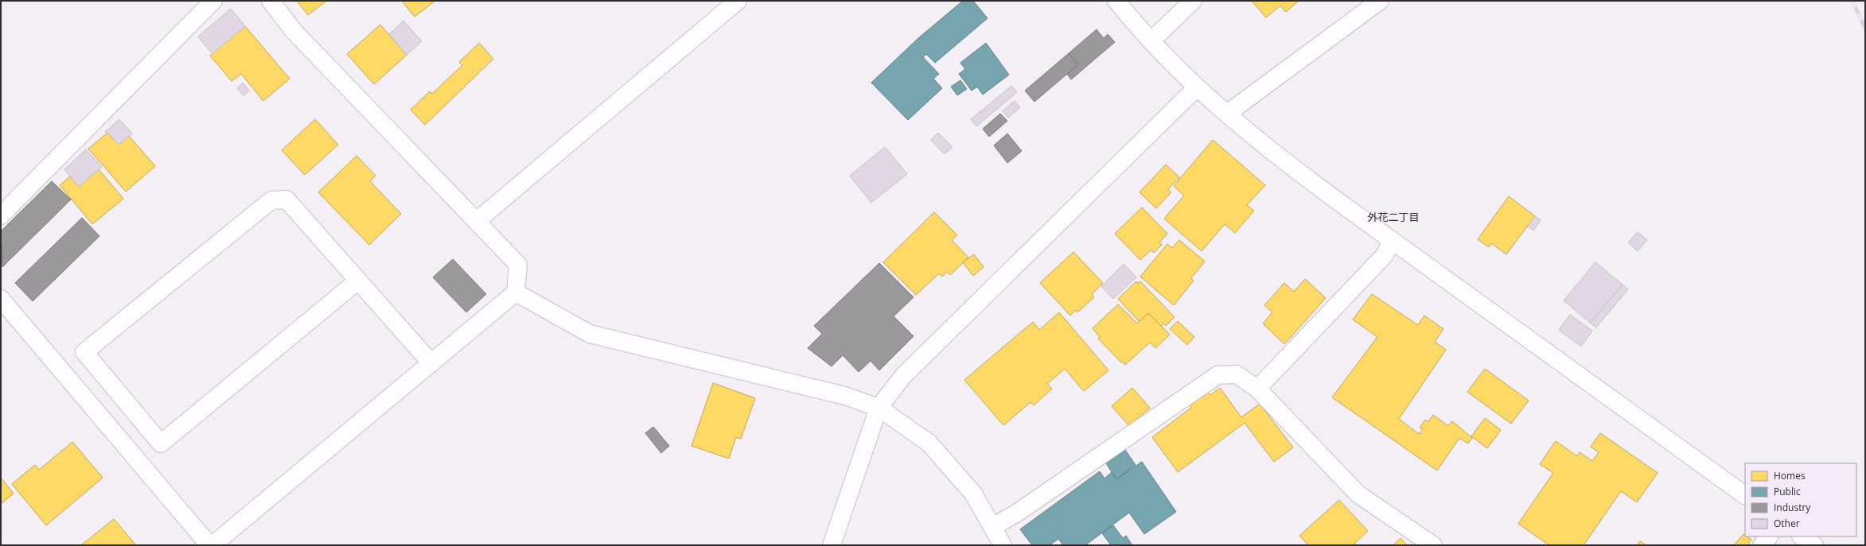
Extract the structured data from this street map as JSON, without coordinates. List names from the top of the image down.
{
  "districts": ["外花二丁目"],
  "legend": [
    "Homes",
    "Public",
    "Industry",
    "Other"
  ]
}
